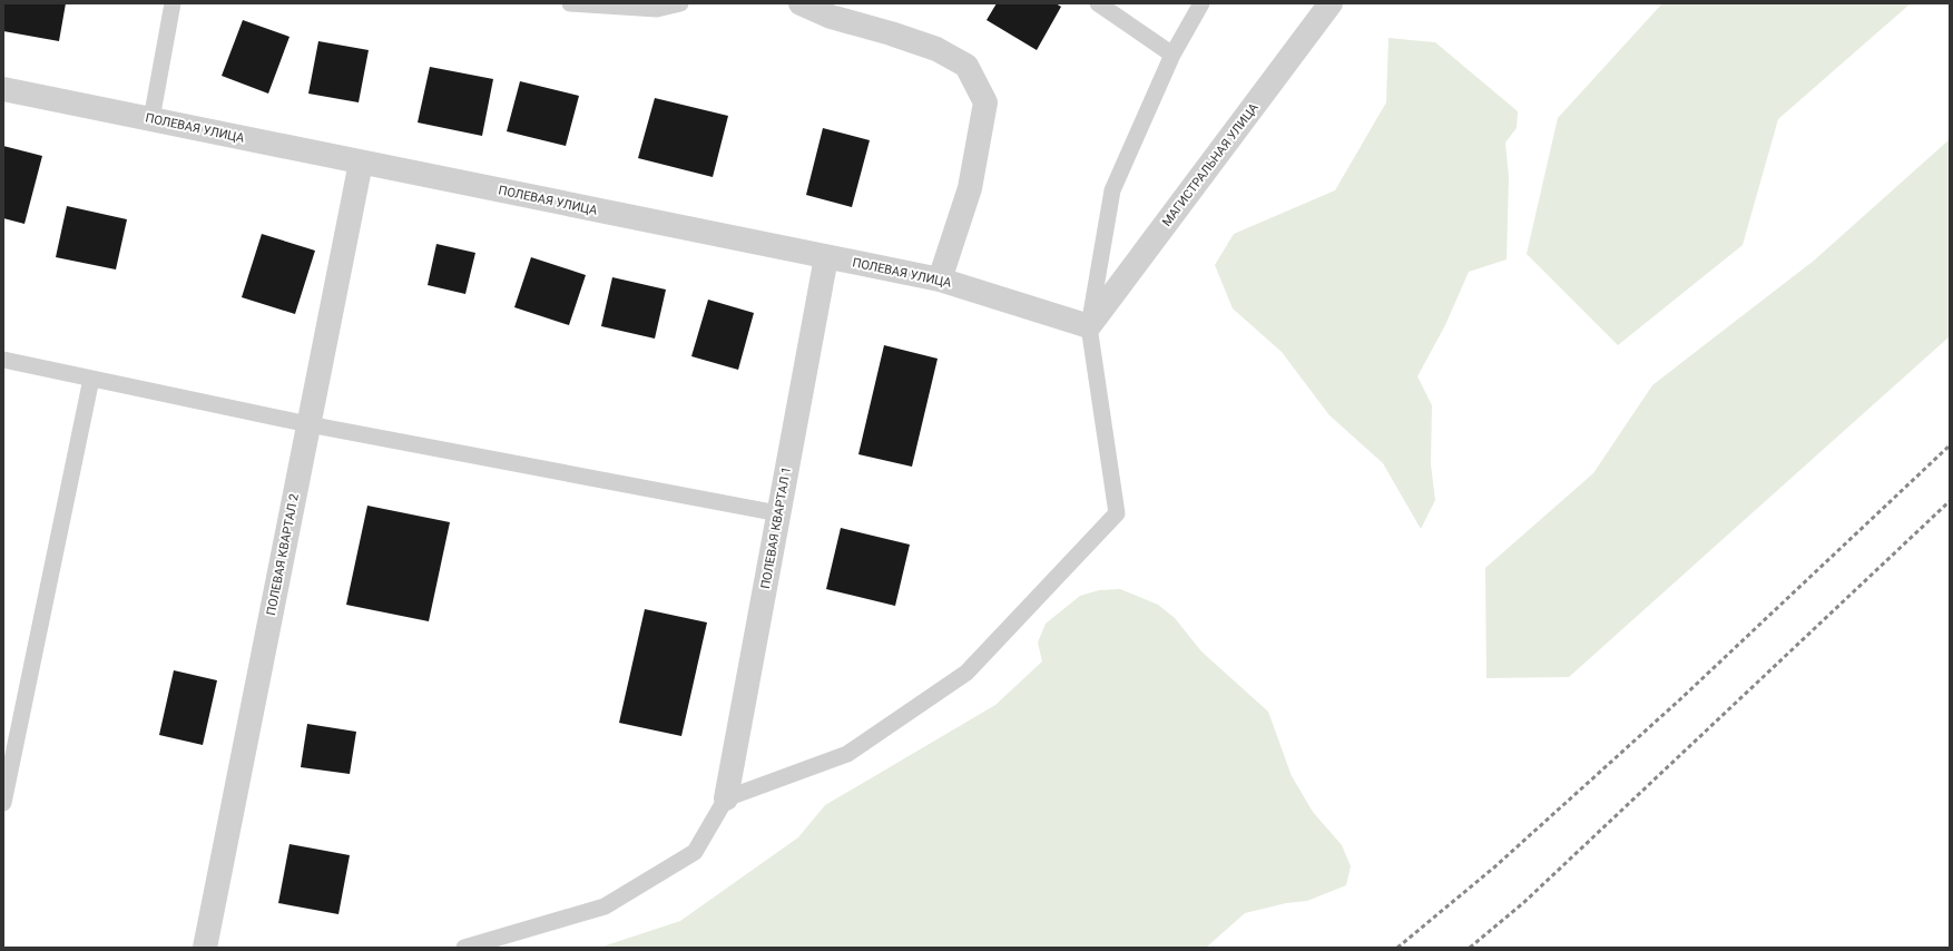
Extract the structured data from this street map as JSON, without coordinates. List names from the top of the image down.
{
  "streets": {
    "street": [
      "ПОЛЕВАЯ УЛИЦА",
      "МАГИСТРАЛЬНАЯ УЛИЦА",
      "ПОЛЕВАЯ КВАРТАЛ 1",
      "ПОЛЕВАЯ КВАРТАЛ 2"
    ]
  },
  "crossings": [
    ["ПОЛЕВАЯ УЛИЦА", "МАГИСТРАЛЬНАЯ УЛИЦА"],
    ["ПОЛЕВАЯ УЛИЦА", "ПОЛЕВАЯ КВАРТАЛ 1"],
    ["ПОЛЕВАЯ УЛИЦА", "ПОЛЕВАЯ КВАРТАЛ 2"]
  ]
}
